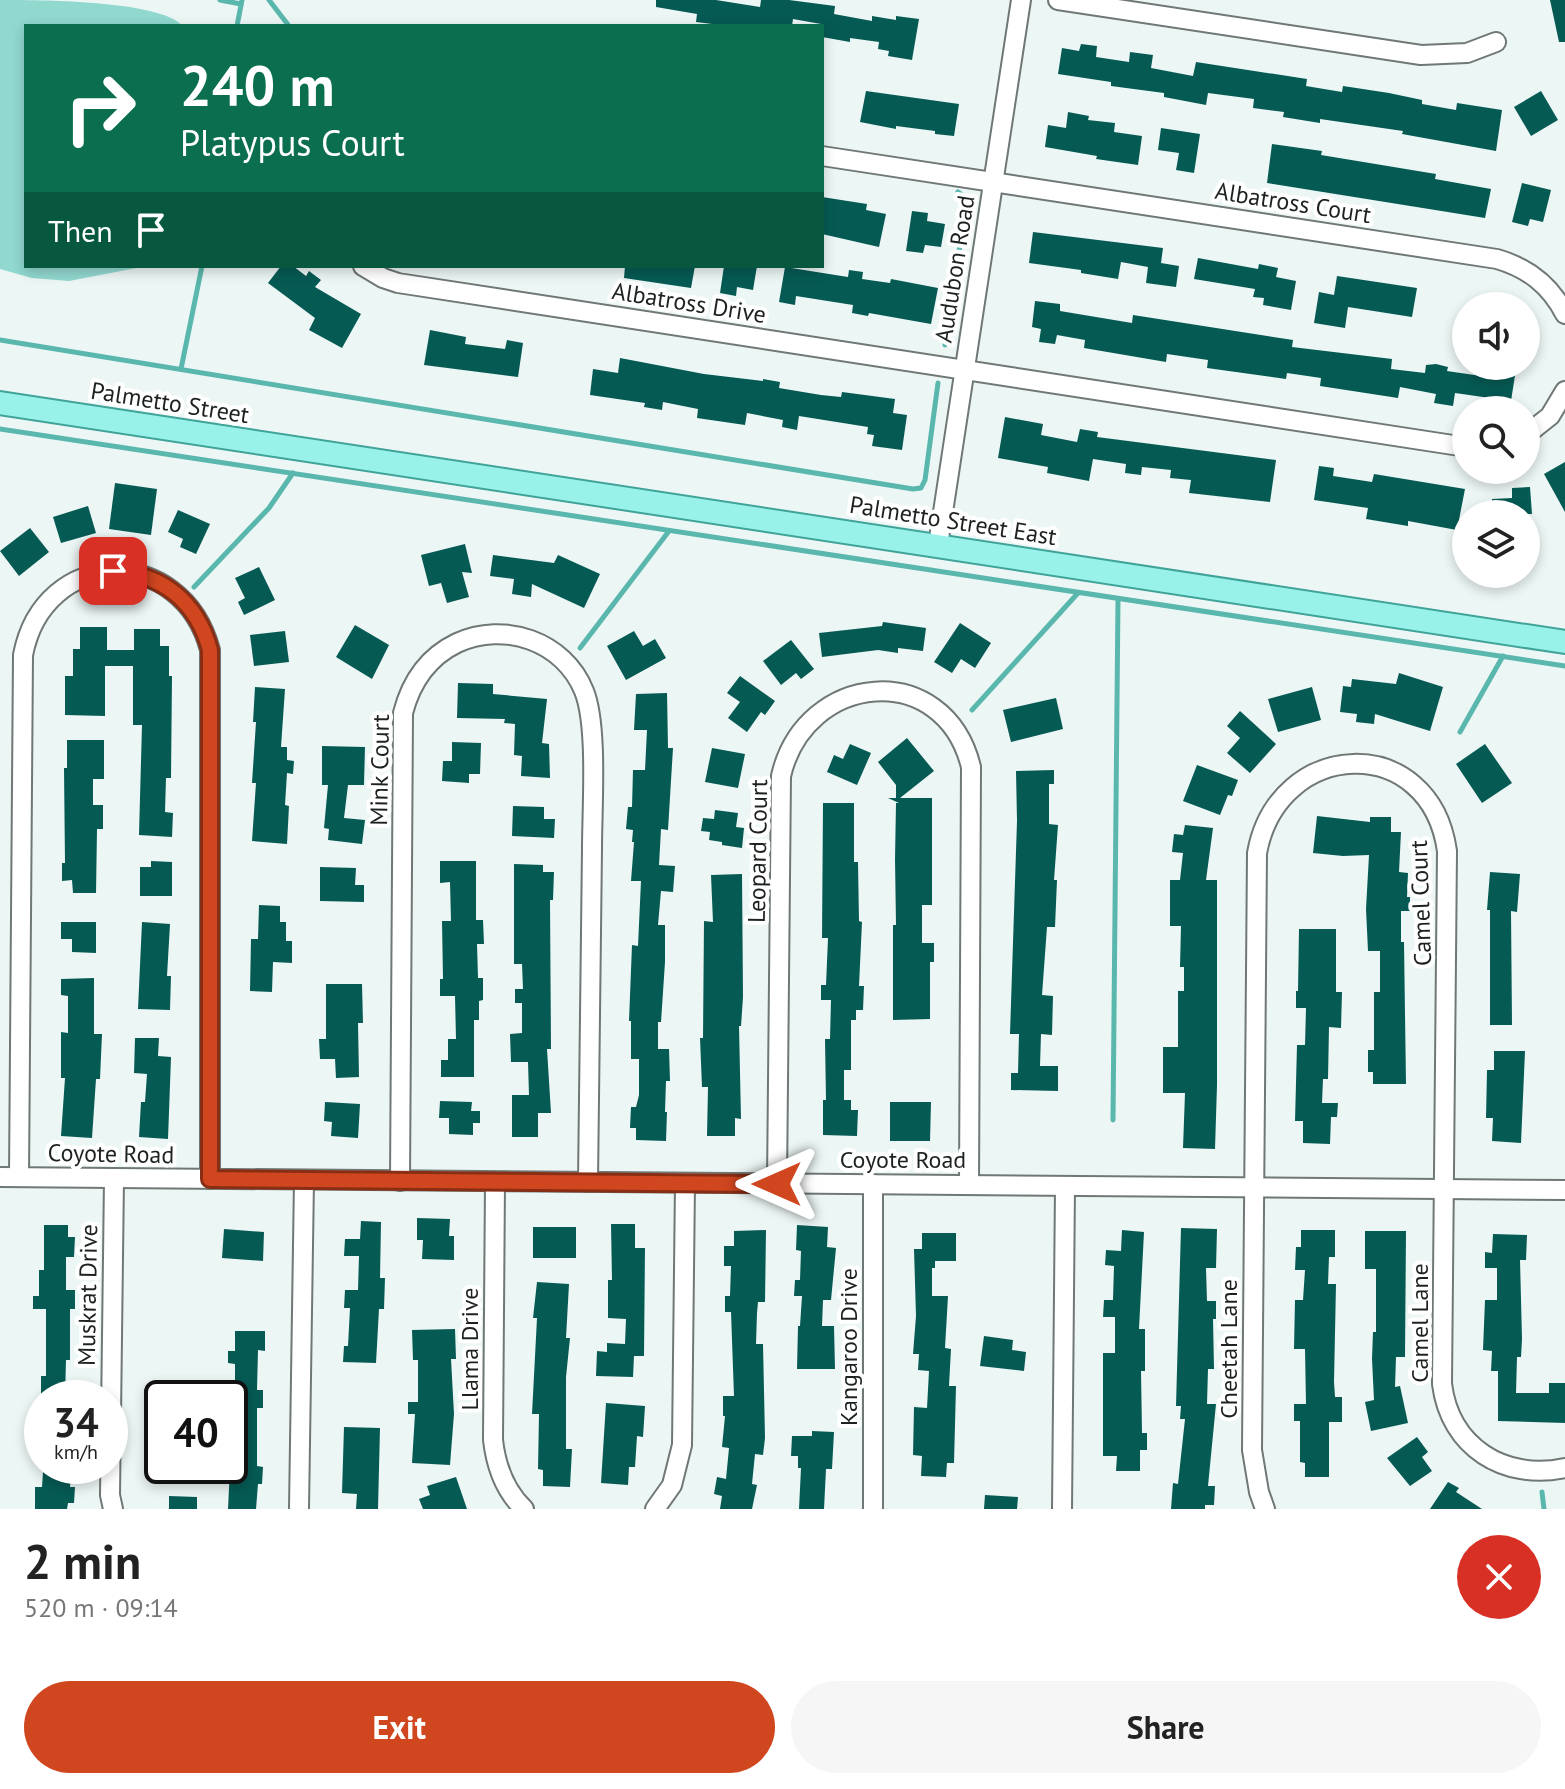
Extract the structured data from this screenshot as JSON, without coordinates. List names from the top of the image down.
{
  "streets": {
    "main road": ["Palmetto Street", "Palmetto Street East"],
    "street": [
      "Albatross Court",
      "Audubon Road",
      "Albatross Drive",
      "Mink Court",
      "Leopard Court",
      "Camel Court",
      "Coyote Road",
      "Muskrat Drive",
      "Camel Lane",
      "Kangaroo Drive",
      "Llama Drive",
      "Cheetah Lane"
    ]
  },
  "crossings": [
    ["Albatross Court", "Audubon Road"],
    ["Audubon Road", "Albatross Drive"],
    ["Audubon Road", "Palmetto Street East"],
    ["Palmetto Street", "Palmetto Street East"],
    ["Mink Court", "Coyote Road"],
    ["Leopard Court", "Coyote Road"],
    ["Camel Court", "Coyote Road"],
    ["Camel Court", "Camel Lane"],
    ["Camel Court", "Cheetah Lane"],
    ["Coyote Road", "Muskrat Drive"],
    ["Coyote Road", "Camel Lane"],
    ["Coyote Road", "Kangaroo Drive"],
    ["Coyote Road", "Llama Drive"],
    ["Coyote Road", "Cheetah Lane"]
  ],
  "page": {
    "turn": ["240 m", "Platypus Court"],
    "then": "Then",
    "speed": "34 km/h",
    "limit": "40",
    "heading": ["2 min", "520 m · 09:14"],
    "buttons": ["Exit", "Share"]
  }
}
